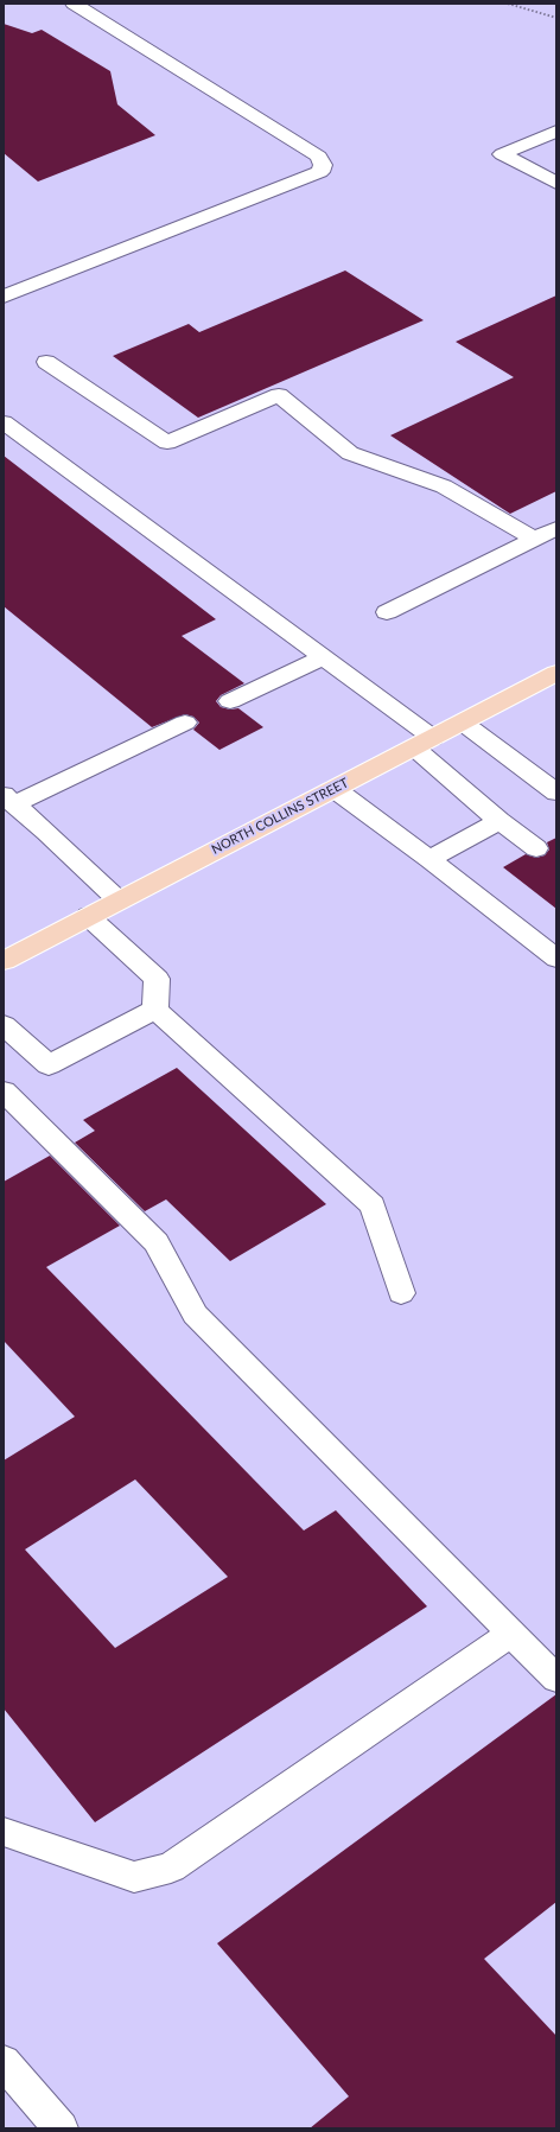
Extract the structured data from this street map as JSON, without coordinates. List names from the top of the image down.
{
  "streets": {
    "main road": ["NORTH COLLINS STREET"]
  }
}
